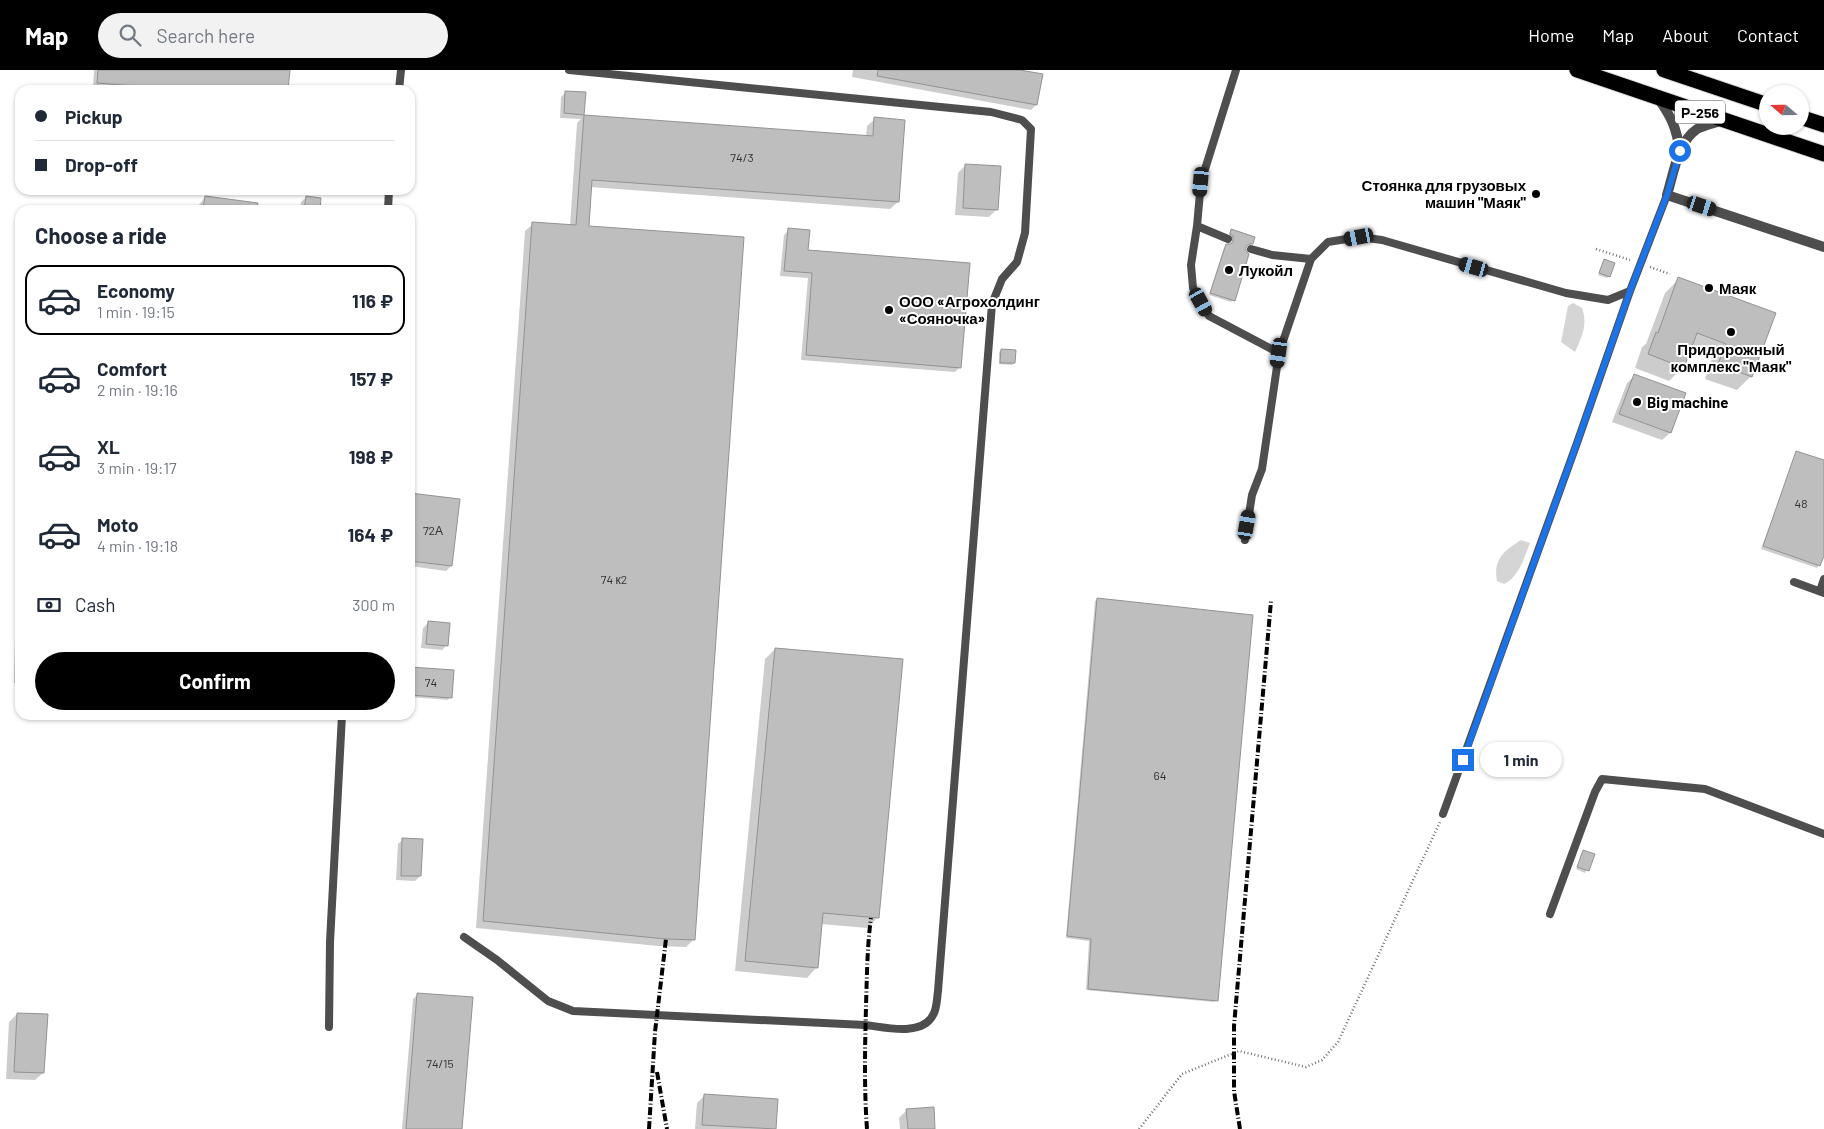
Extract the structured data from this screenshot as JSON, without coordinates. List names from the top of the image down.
{
  "streets": {
    "highway": ["Р-256"]
  },
  "places": [
    "Стоянка для грузовых машин \"Маяк\"",
    "Лукойл",
    "Маяк",
    "ООО «Агрохолдинг «Сояночка»",
    "Придорожный комплекс \"Маяк\"",
    "Big machine"
  ],
  "house_numbers": [
    "74/3",
    "48",
    "72А",
    "74 к2",
    "74",
    "64",
    "74/15"
  ],
  "north": "left",
  "page": {
    "header": "Map",
    "search": "Search here",
    "nav": [
      "Home",
      "Map",
      "About",
      "Contact"
    ],
    "banner": ["Pickup", "Drop-off"],
    "heading": "Choose a ride",
    "list": [
      {
        "name": "Economy",
        "note": "1 min · 19:15",
        "value": "116 ₽"
      },
      {
        "name": "Comfort",
        "note": "2 min · 19:16",
        "value": "157 ₽"
      },
      {
        "name": "XL",
        "note": "3 min · 19:17",
        "value": "198 ₽"
      },
      {
        "name": "Moto",
        "note": "4 min · 19:18",
        "value": "164 ₽"
      }
    ],
    "pay": ["Cash", "300 m"],
    "buttons": "Confirm",
    "bubble": "1 min"
  }
}
